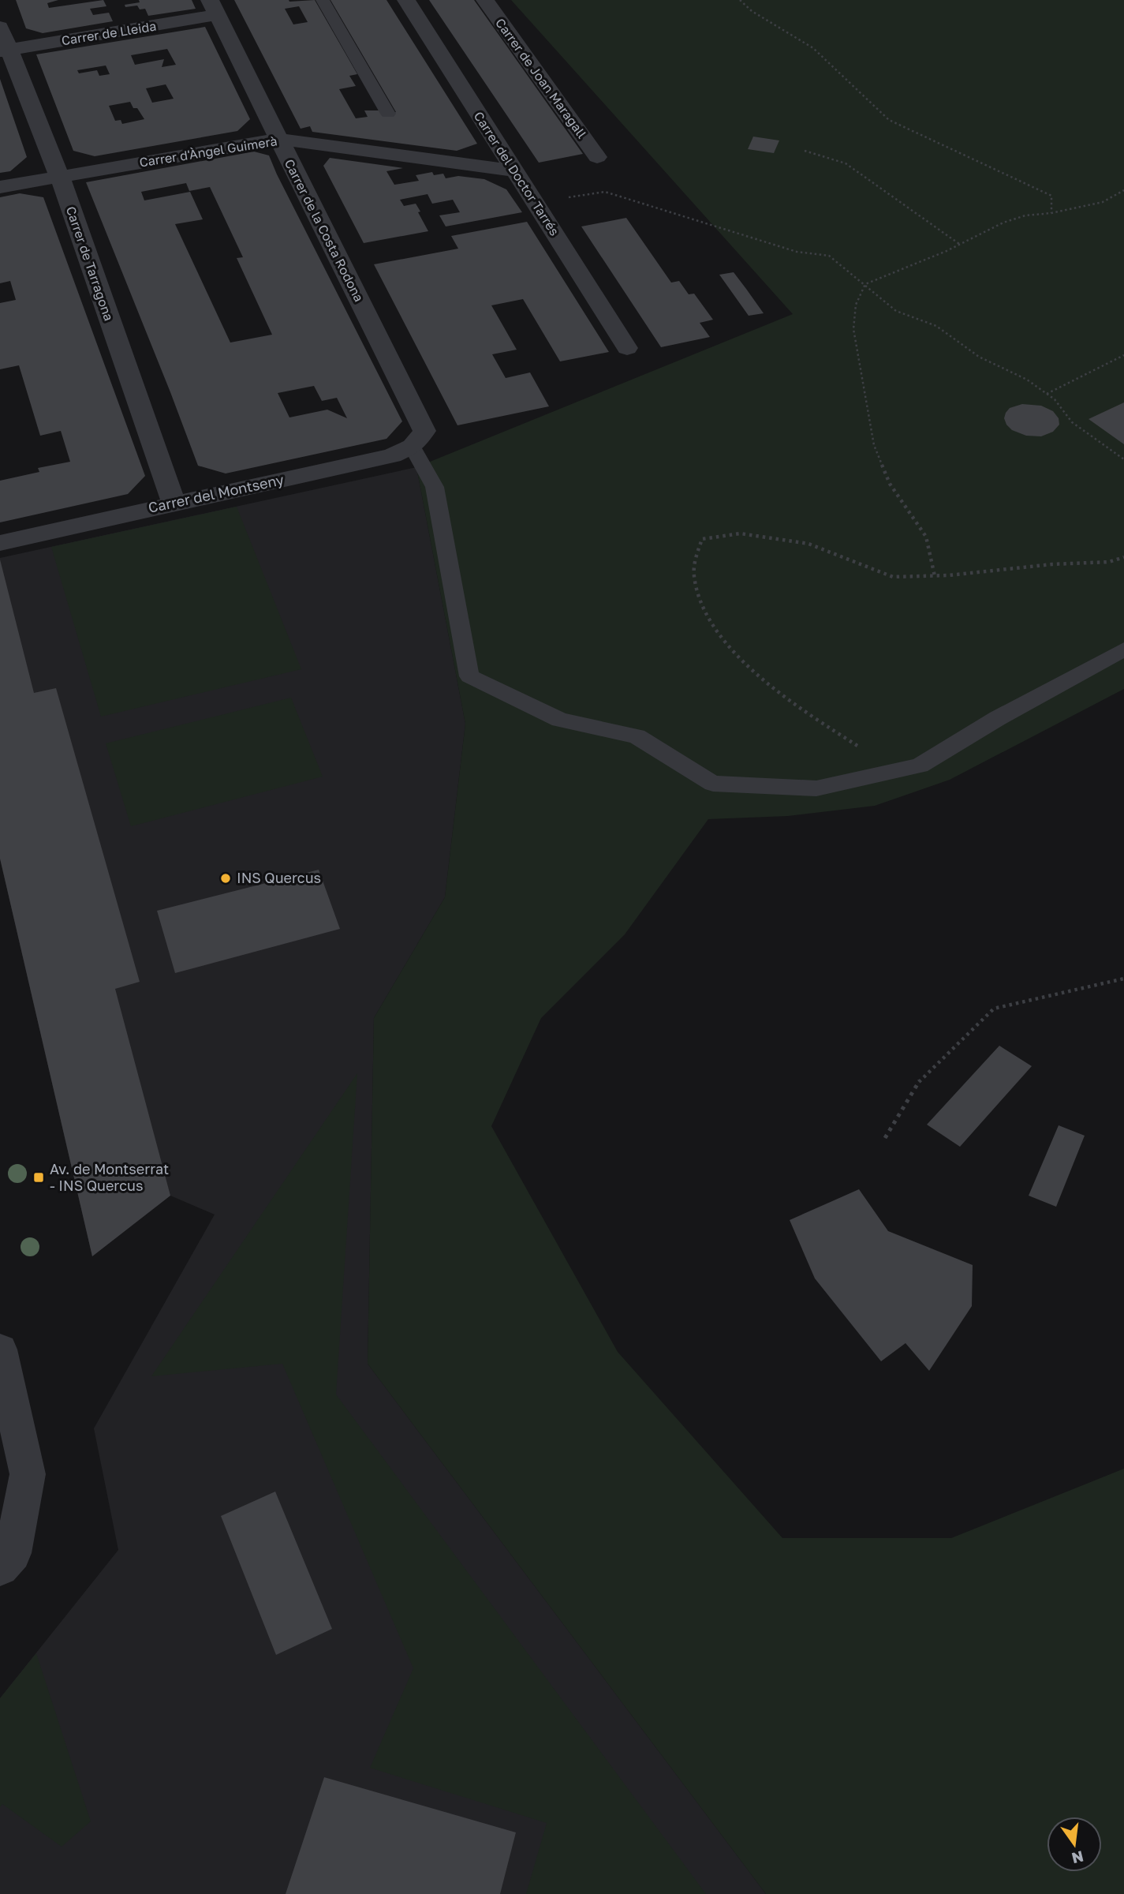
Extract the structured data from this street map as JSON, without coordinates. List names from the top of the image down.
{
  "streets": {
    "street": [
      "Carrer de Lleida",
      "Carrer de Joan Maragall",
      "Carrer d'Àngel Guimerà",
      "Carrer del Doctor Tarrés",
      "Carrer de la Costa Rodona",
      "Carrer de Tarragona",
      "Carrer del Montseny"
    ]
  },
  "crossings": [
    ["Carrer de Lleida", "Carrer de la Costa Rodona"],
    ["Carrer de Lleida", "Carrer de Tarragona"],
    ["Carrer d'Àngel Guimerà", "Carrer del Doctor Tarrés"],
    ["Carrer d'Àngel Guimerà", "Carrer de la Costa Rodona"],
    ["Carrer d'Àngel Guimerà", "Carrer de Tarragona"],
    ["Carrer de la Costa Rodona", "Carrer del Montseny"],
    ["Carrer de Tarragona", "Carrer del Montseny"]
  ],
  "places": {
    "other": ["INS Quercus"],
    "transit": ["Av. de Montserrat - INS Quercus"]
  },
  "north": "bottom"
}
